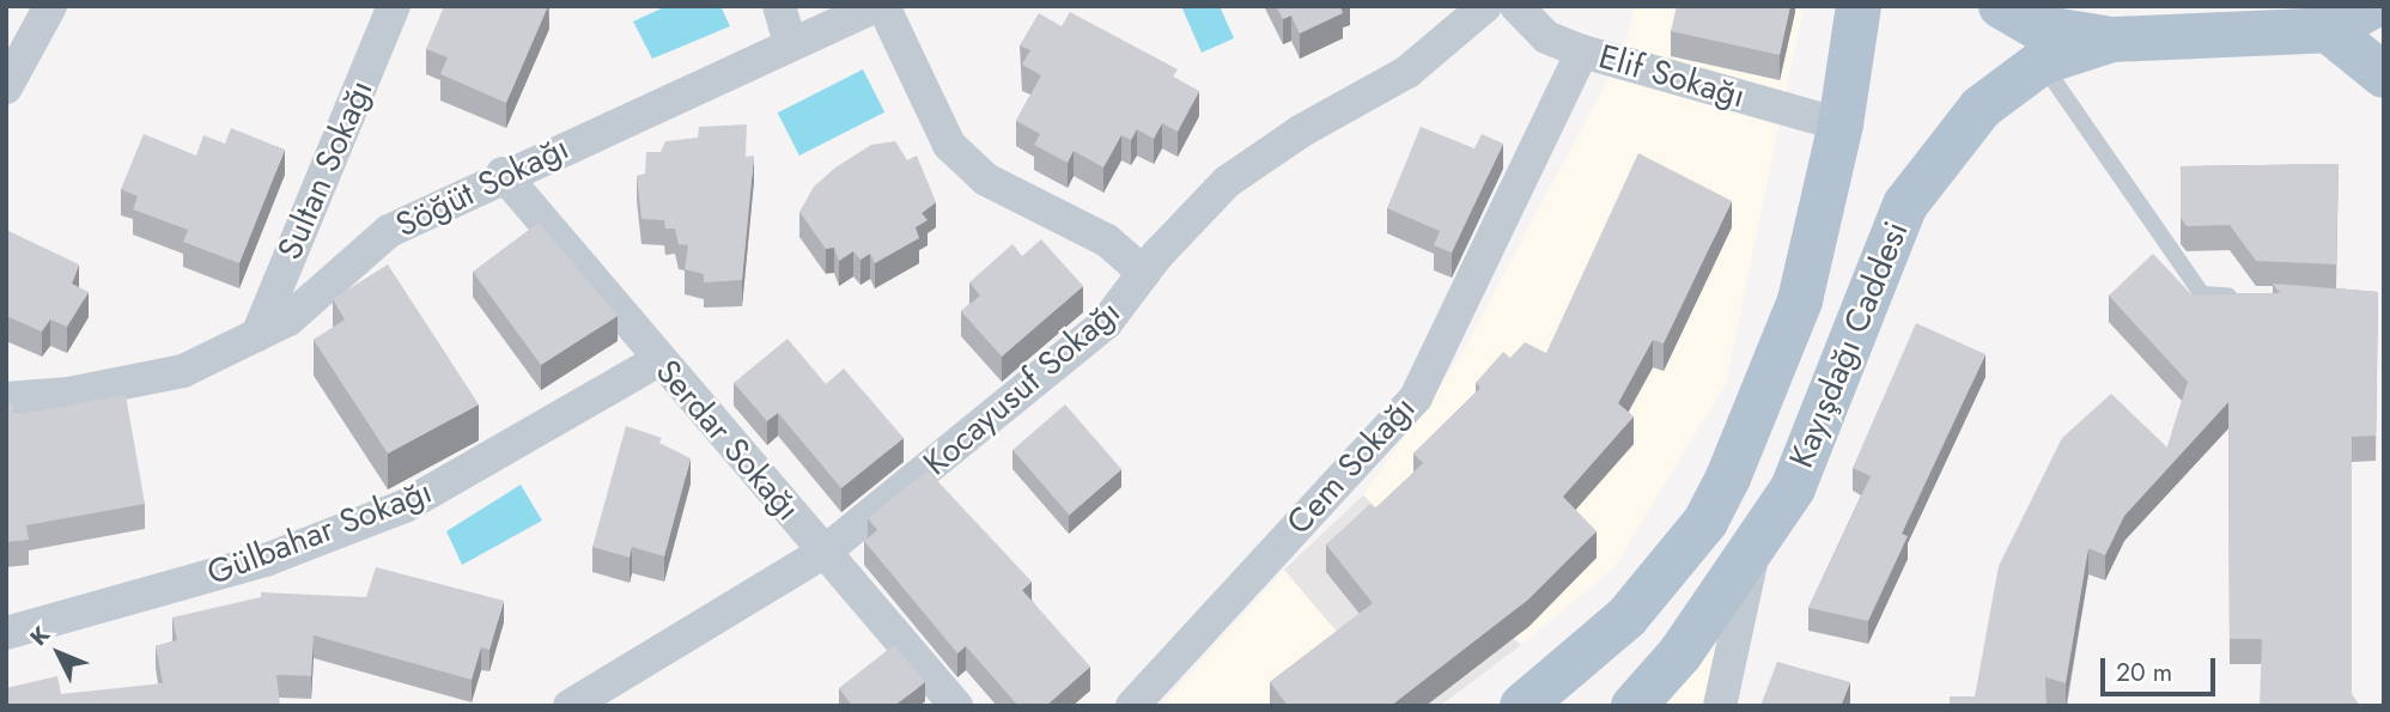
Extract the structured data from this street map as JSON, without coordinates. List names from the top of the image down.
{
  "streets": {
    "main road": ["Kayışdağı Caddesi"],
    "street": [
      "Elif Sokağı",
      "Sultan Sokağı",
      "Söğüt Sokağı",
      "Kocayusuf Sokağı",
      "Serdar Sokağı",
      "Cem Sokağı",
      "Gülbahar Sokağı"
    ]
  },
  "crossings": [
    ["Elif Sokağı", "Kayışdağı Caddesi"],
    ["Elif Sokağı", "Cem Sokağı"],
    ["Sultan Sokağı", "Söğüt Sokağı"],
    ["Söğüt Sokağı", "Serdar Sokağı"],
    ["Kocayusuf Sokağı", "Serdar Sokağı"],
    ["Serdar Sokağı", "Gülbahar Sokağı"]
  ],
  "scale_bar": "20 m",
  "north": "top left"
}
